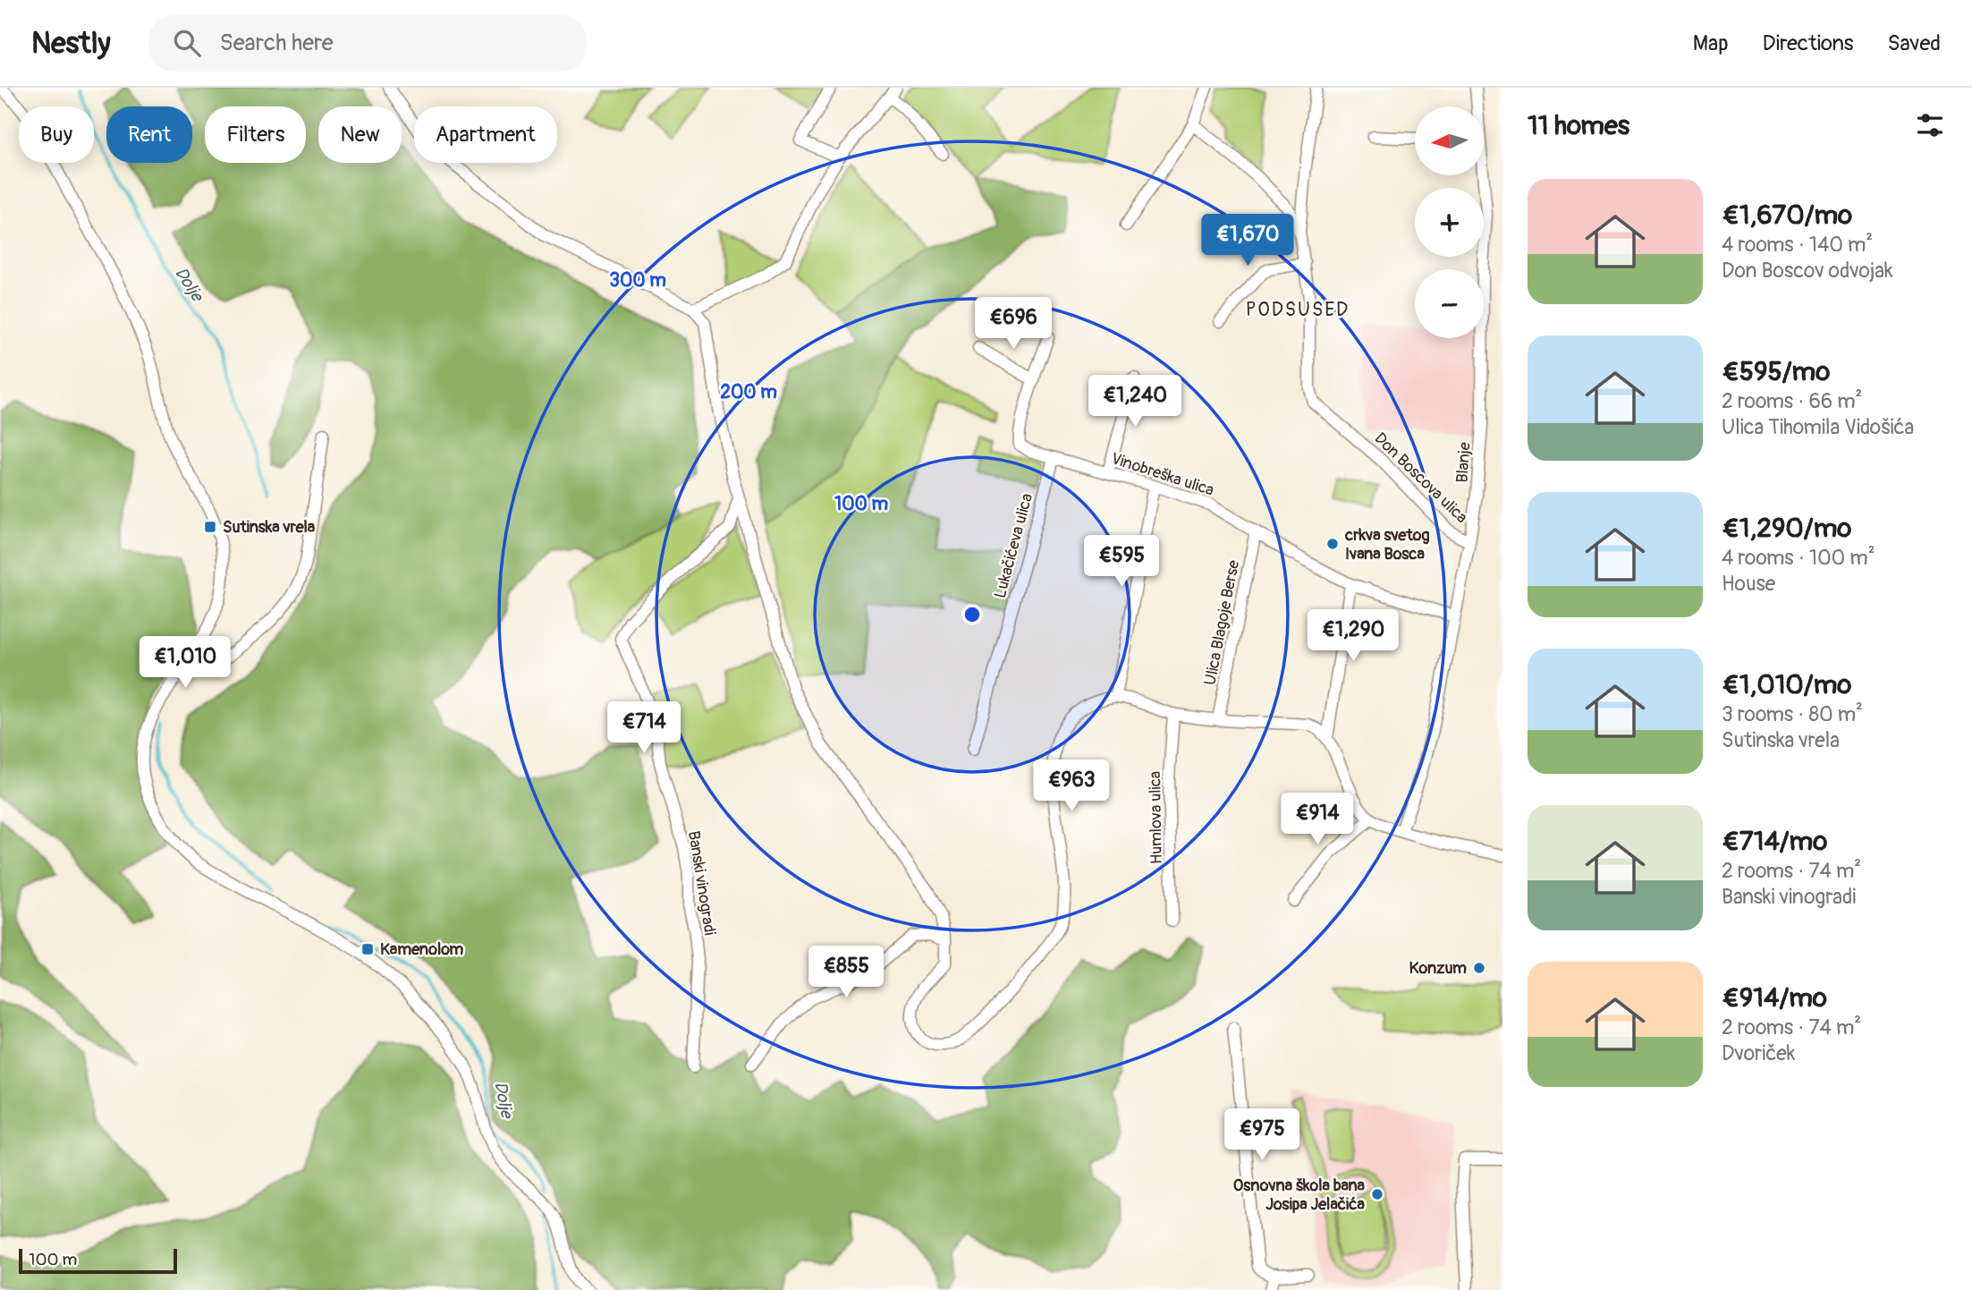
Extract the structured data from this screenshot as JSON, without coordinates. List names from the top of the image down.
{
  "streets": {
    "street": [
      "Blanje",
      "Vinobreška ulica",
      "Don Boscova ulica",
      "Lukačićeva ulica",
      "Ulica Blagoje Berse",
      "Humlova ulica",
      "Banski vinogradi"
    ]
  },
  "crossings": [
    ["Blanje", "Vinobreška ulica"],
    ["Blanje", "Don Boscova ulica"],
    ["Vinobreška ulica", "Lukačićeva ulica"],
    ["Vinobreška ulica", "Ulica Blagoje Berse"]
  ],
  "districts": ["PODSUSED"],
  "water": ["Dolje"],
  "places": {
    "transit": ["Sutinska vrela", "Kamenolom"],
    "other": ["crkva svetog Ivana Bosca", "Konzum", "Osnovna škola bana Josipa Jelačića"]
  },
  "scale_bar": "100 m",
  "north": "left",
  "page": {
    "header": "Nestly",
    "search": "Search here",
    "nav": ["Map", "Directions", "Saved"],
    "heading": "11 homes",
    "map_buttons": ["+", "−"],
    "chip": [
      "Buy",
      "Rent",
      "Filters",
      "New",
      "Apartment"
    ],
    "list": [
      {
        "name": "€1,670/mo",
        "note": "4 rooms · 140 m² · Don Boscov odvojak"
      },
      {
        "name": "€595/mo",
        "note": "2 rooms · 66 m² · Ulica Tihomila Vidošića"
      },
      {
        "name": "€1,290/mo",
        "note": "4 rooms · 100 m² · House"
      },
      {
        "name": "€1,010/mo",
        "note": "3 rooms · 80 m² · Sutinska vrela"
      },
      {
        "name": "€714/mo",
        "note": "2 rooms · 74 m² · Banski vinogradi"
      },
      {
        "name": "€914/mo",
        "note": "2 rooms · 74 m² · Dvoriček"
      }
    ],
    "price": [
      "€1,670",
      "€696",
      "€1,240",
      "€595",
      "€1,290",
      "€1,010",
      "€714",
      "€963",
      "€914",
      "€855",
      "€975"
    ],
    "scale": "100 m"
  },
  "rings": ["300 m", "200 m", "100 m"]
}
